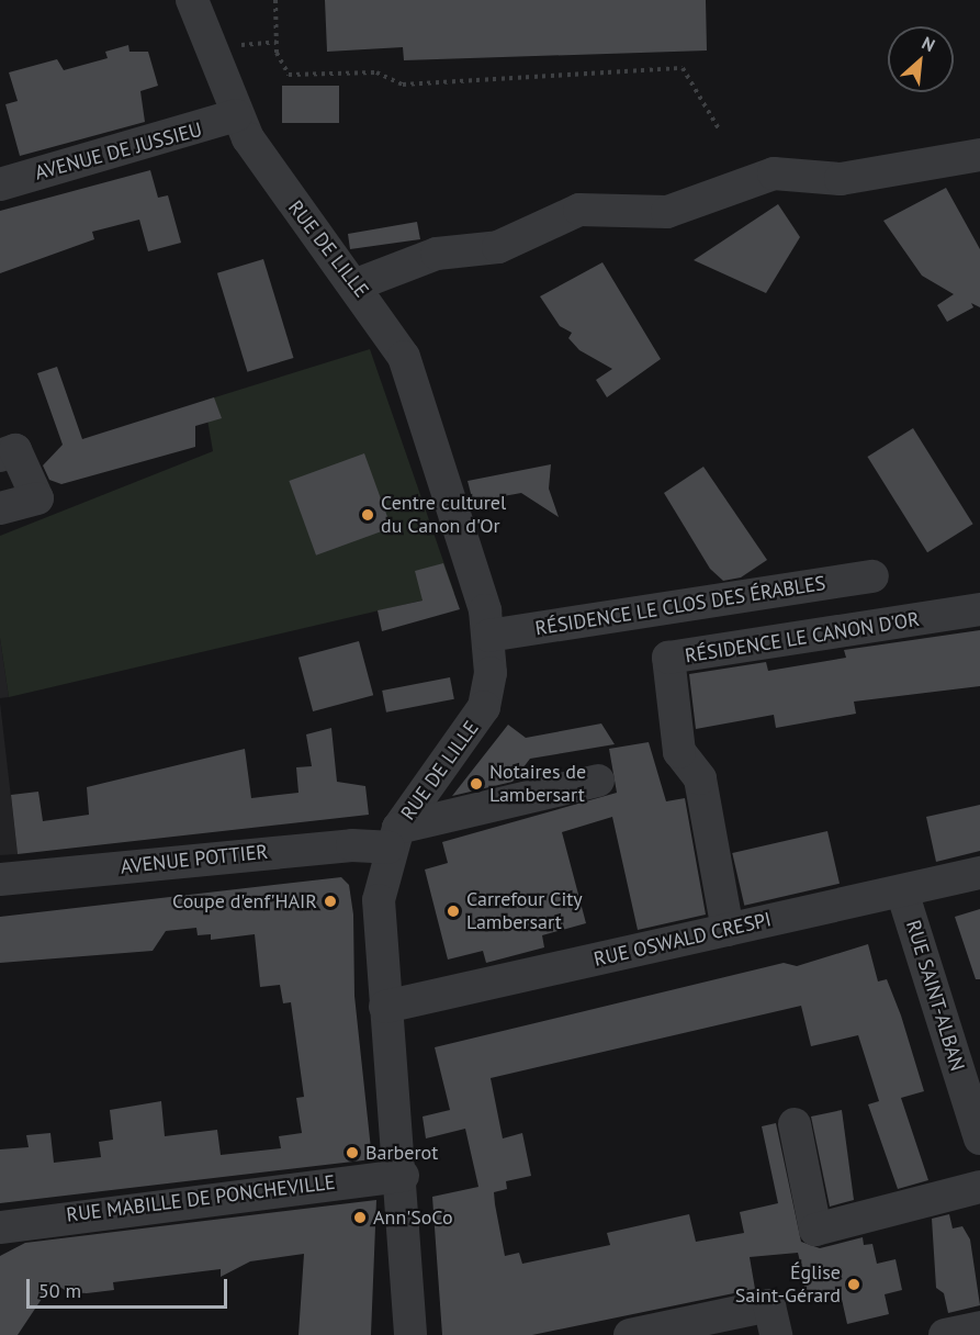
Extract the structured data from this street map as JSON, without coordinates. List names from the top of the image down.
{
  "streets": {
    "street": [
      "AVENUE DE JUSSIEU",
      "RUE DE LILLE",
      "RÉSIDENCE LE CLOS DES ÉRABLES",
      "RÉSIDENCE LE CANON D'OR",
      "AVENUE POTTIER",
      "RUE OSWALD CRESPI",
      "RUE SAINT-ALBAN",
      "RUE MABILLE DE PONCHEVILLE"
    ]
  },
  "crossings": [
    ["AVENUE DE JUSSIEU", "RUE DE LILLE"],
    ["RUE DE LILLE", "RÉSIDENCE LE CLOS DES ÉRABLES"],
    ["RUE DE LILLE", "AVENUE POTTIER"],
    ["RUE DE LILLE", "RUE OSWALD CRESPI"],
    ["RUE DE LILLE", "RUE MABILLE DE PONCHEVILLE"],
    ["RÉSIDENCE LE CANON D'OR", "RUE OSWALD CRESPI"],
    ["RUE OSWALD CRESPI", "RUE SAINT-ALBAN"]
  ],
  "places": [
    "Centre culturel du Canon d'Or",
    "Notaires de Lambersart",
    "Coupe d'enf'HAIR",
    "Carrefour City Lambersart",
    "Barberot",
    "Ann'SoCo",
    "Église Saint-Gérard"
  ],
  "scale_bar": "50 m",
  "north": "top right"
}
